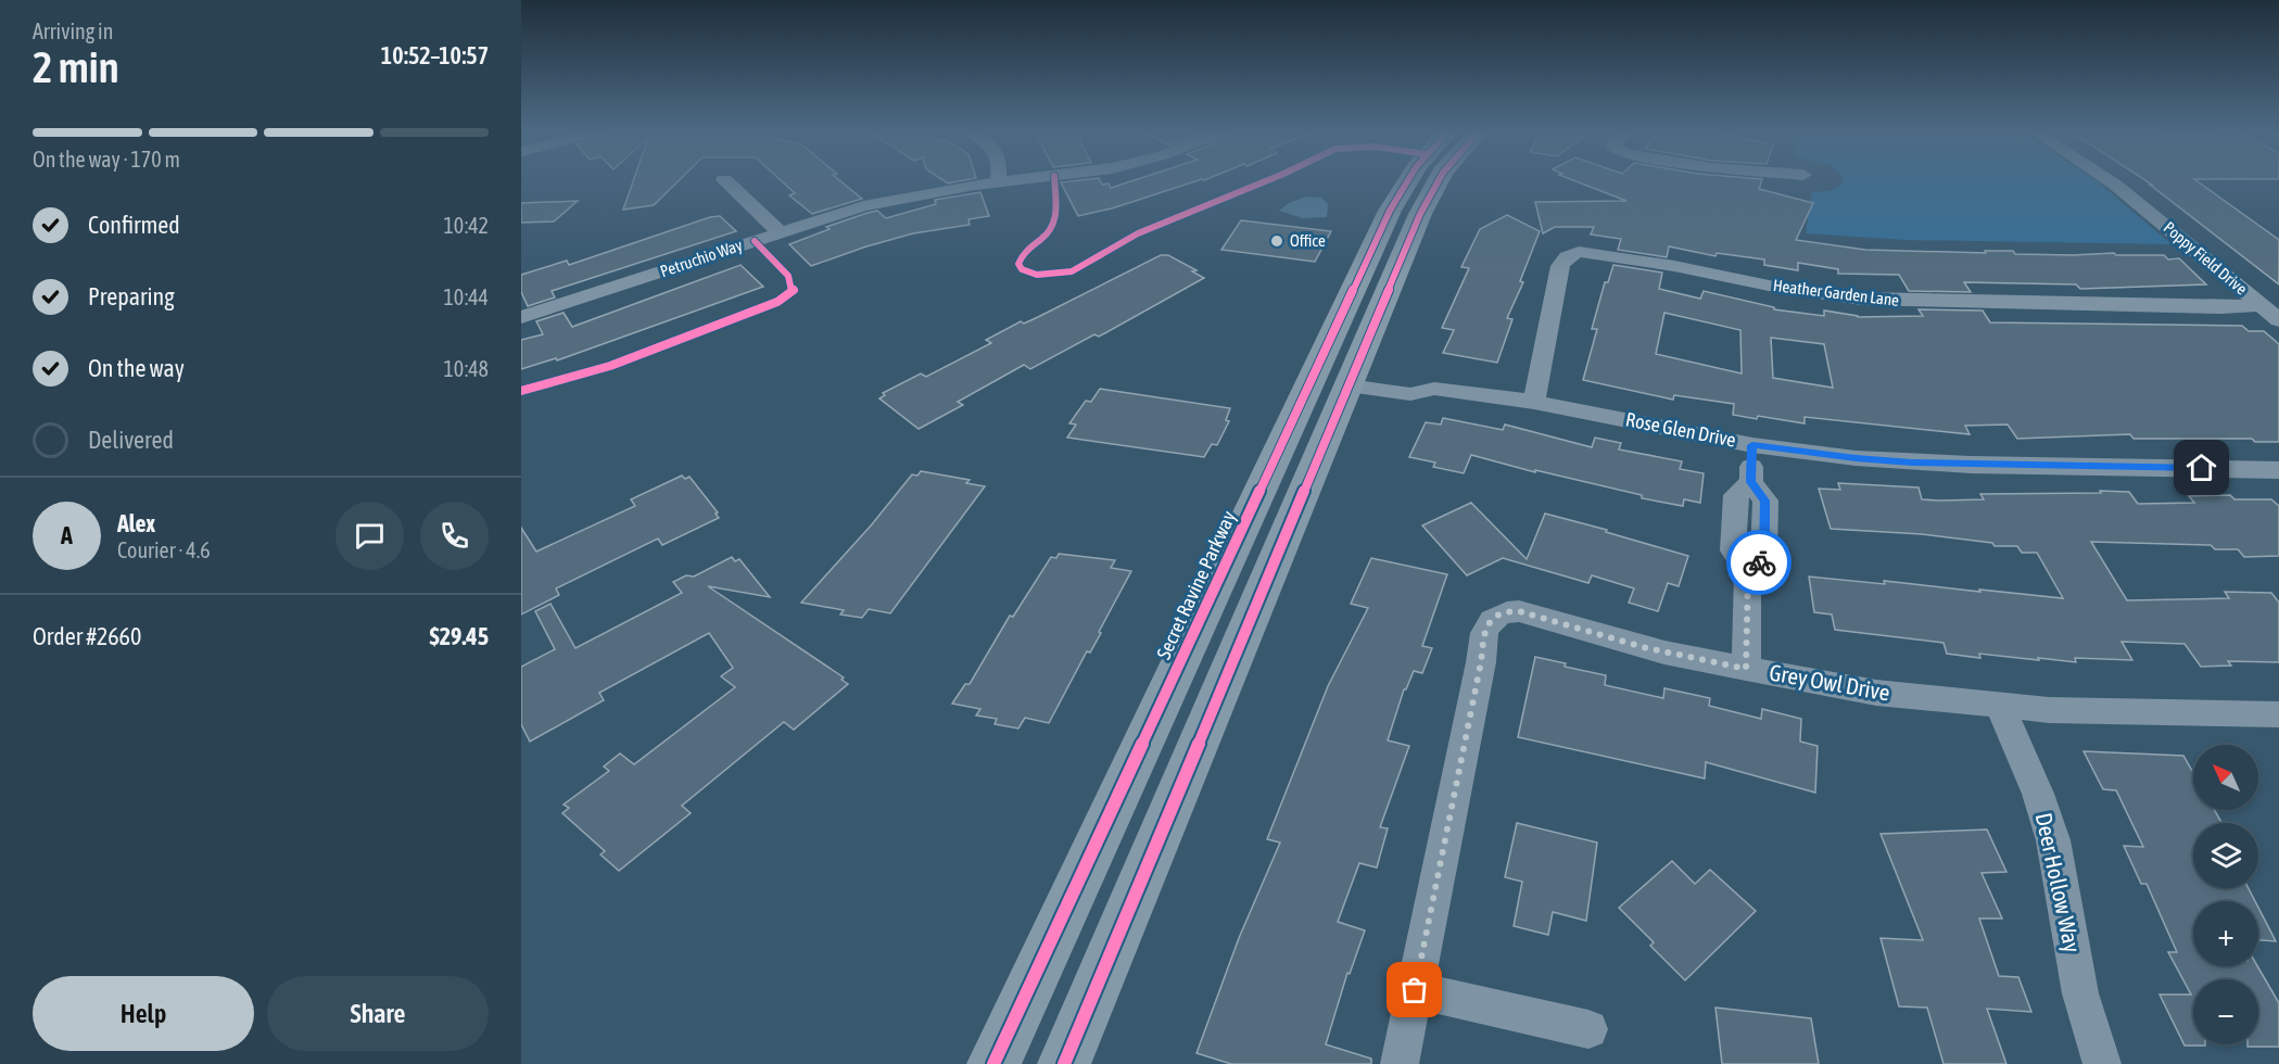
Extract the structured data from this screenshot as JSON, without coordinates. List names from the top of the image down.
{
  "streets": {
    "main road": ["Secret Ravine Parkway"],
    "street": [
      "Petruchio Way",
      "Poppy Field Drive",
      "Heather Garden Lane",
      "Rose Glen Drive",
      "Grey Owl Drive",
      "Deer Hollow Way"
    ]
  },
  "crossings": [
    ["Poppy Field Drive", "Heather Garden Lane"],
    ["Heather Garden Lane", "Rose Glen Drive"],
    ["Rose Glen Drive", "Secret Ravine Parkway"],
    ["Grey Owl Drive", "Deer Hollow Way"]
  ],
  "places": ["Office"],
  "north": "top left",
  "page": {
    "heading": ["2 min", "Arriving in", "10:52–10:57"],
    "panel": [
      "Alex",
      "Courier · 4.6",
      "Order #2660",
      "$29.45"
    ],
    "bar": "On the way · 170 m",
    "list": [
      ["Confirmed", "10:42"],
      ["Preparing", "10:44"],
      ["On the way", "10:48"],
      "Delivered"
    ],
    "round": "A",
    "map_buttons": ["+", "−"],
    "buttons": ["Help", "Share"]
  }
}
